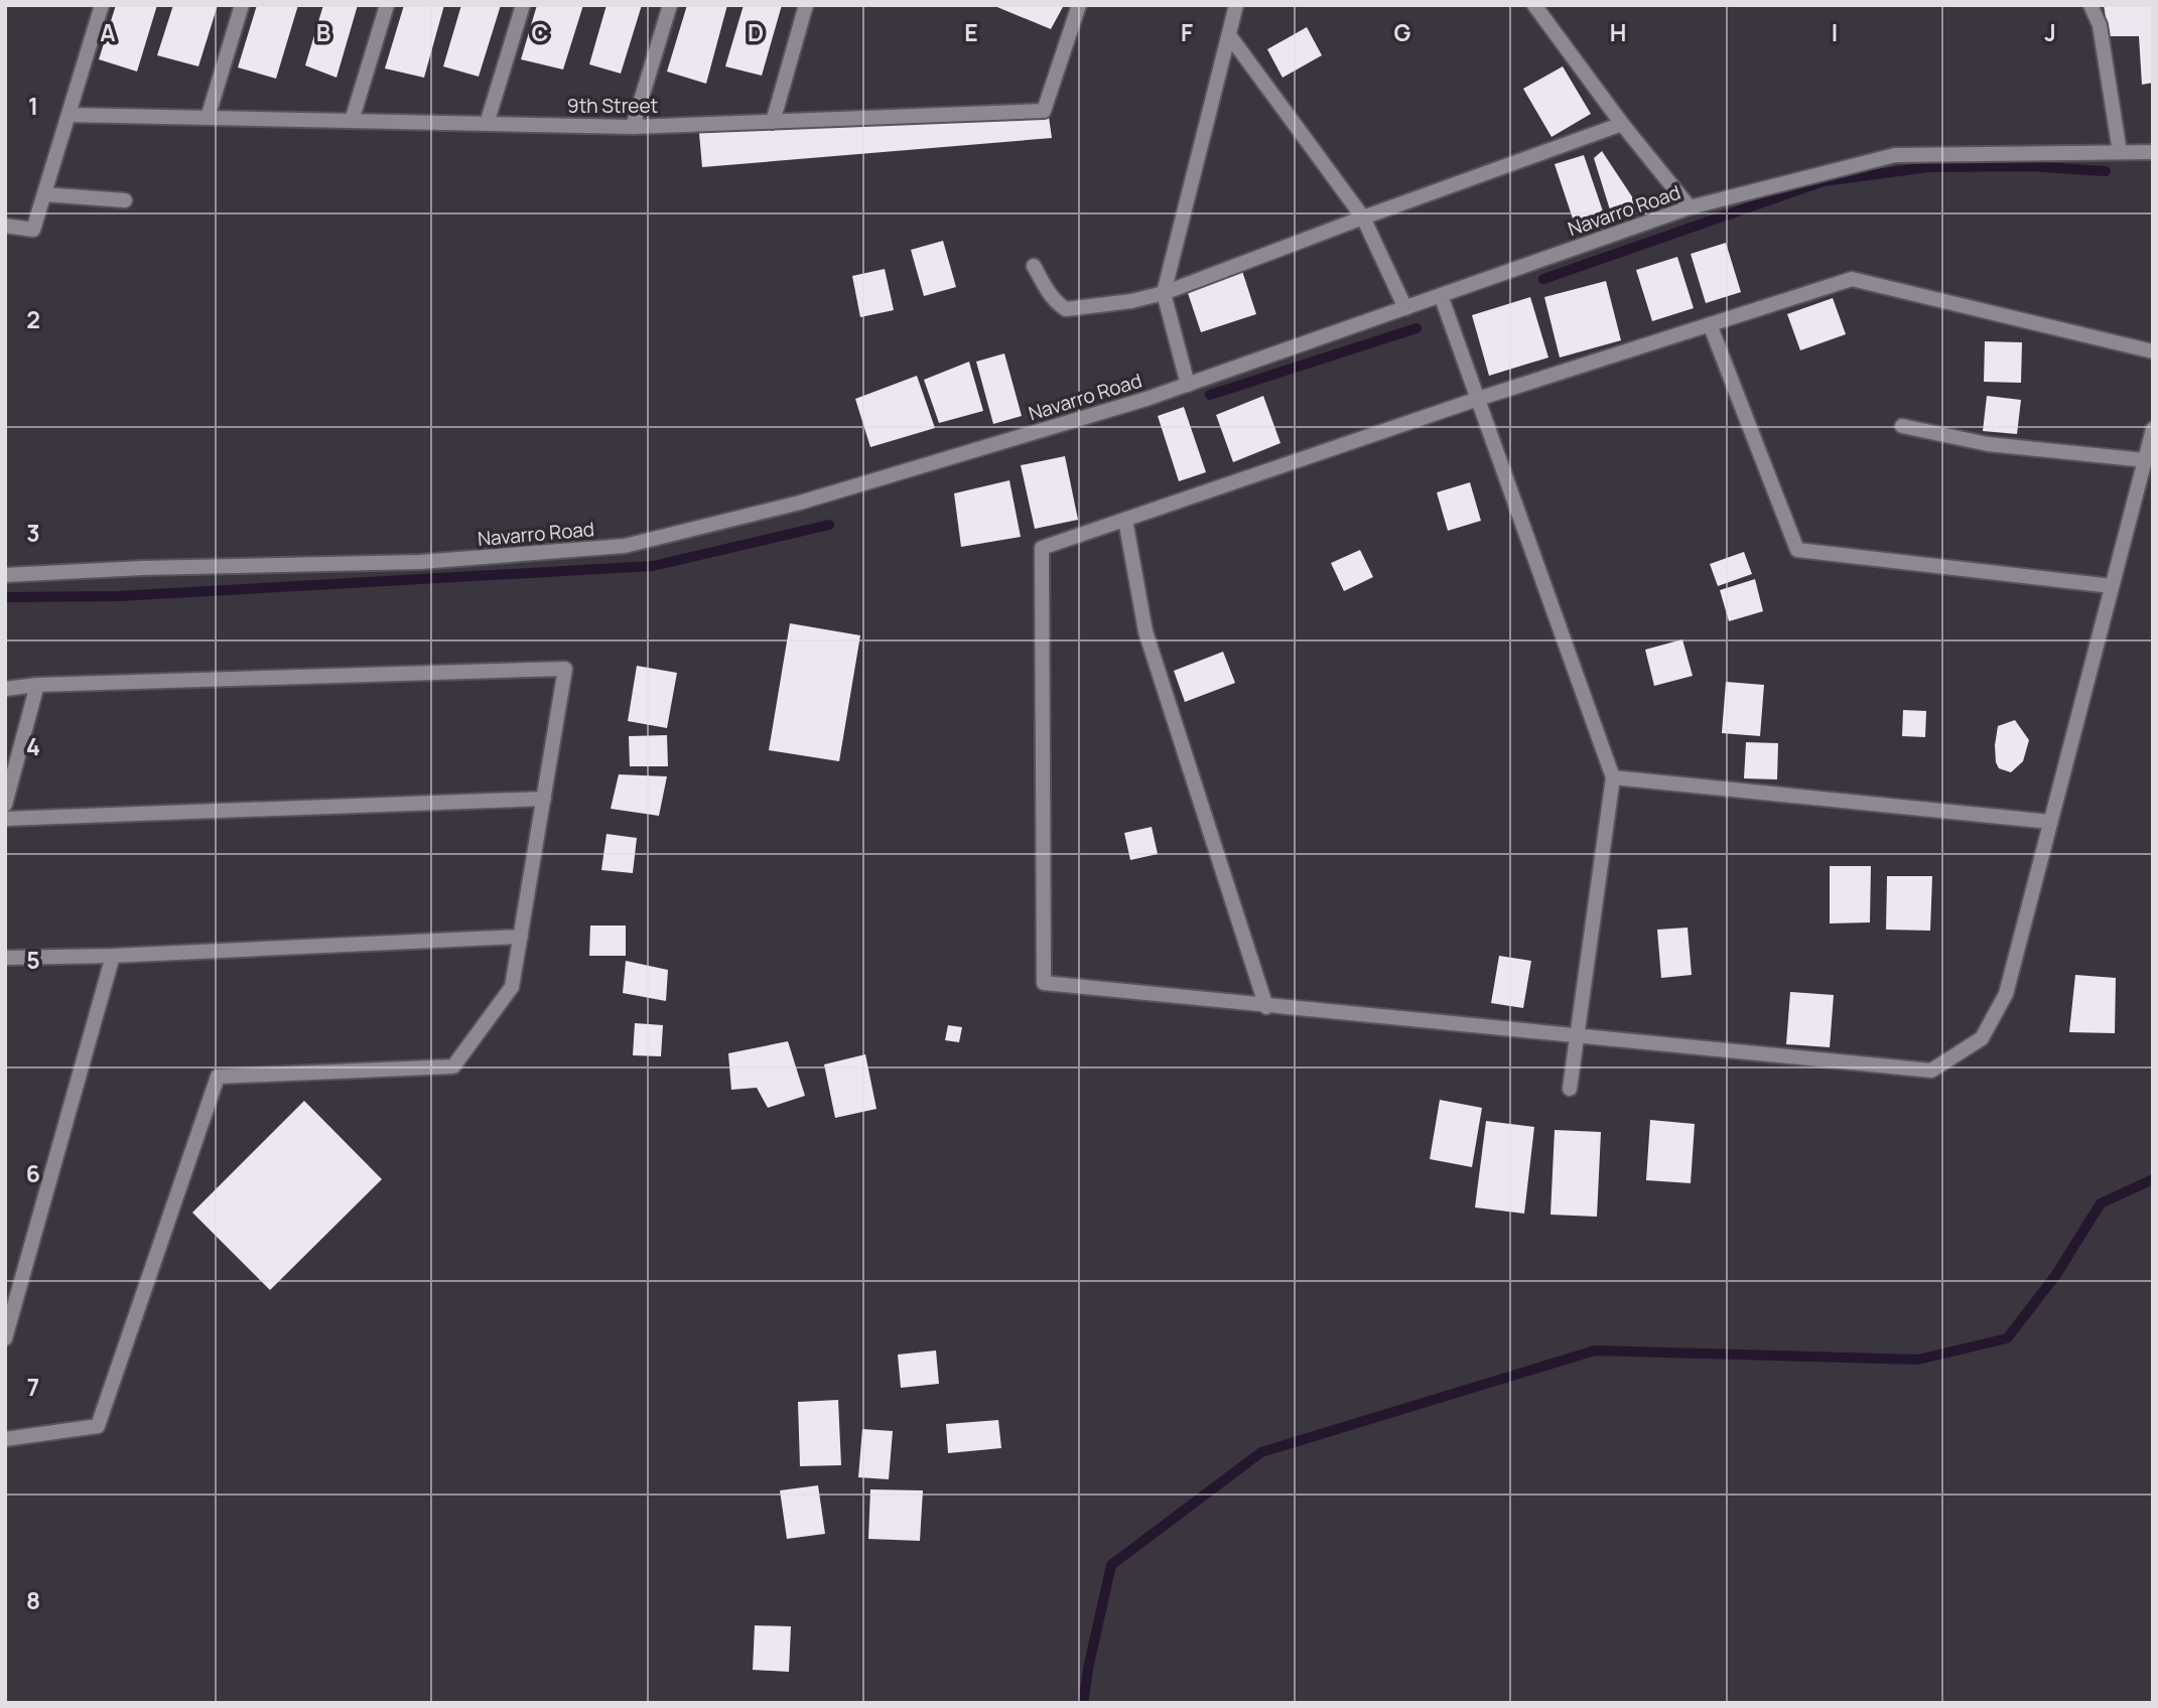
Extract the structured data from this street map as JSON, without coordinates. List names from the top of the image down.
{
  "streets": {
    "street": ["9th Street", "Navarro Road"]
  },
  "grid": {
    "columns": [
      "A",
      "B",
      "C",
      "D",
      "E",
      "F",
      "G",
      "H",
      "I",
      "J"
    ],
    "rows": [
      "1",
      "2",
      "3",
      "4",
      "5",
      "6",
      "7",
      "8"
    ]
  }
}
